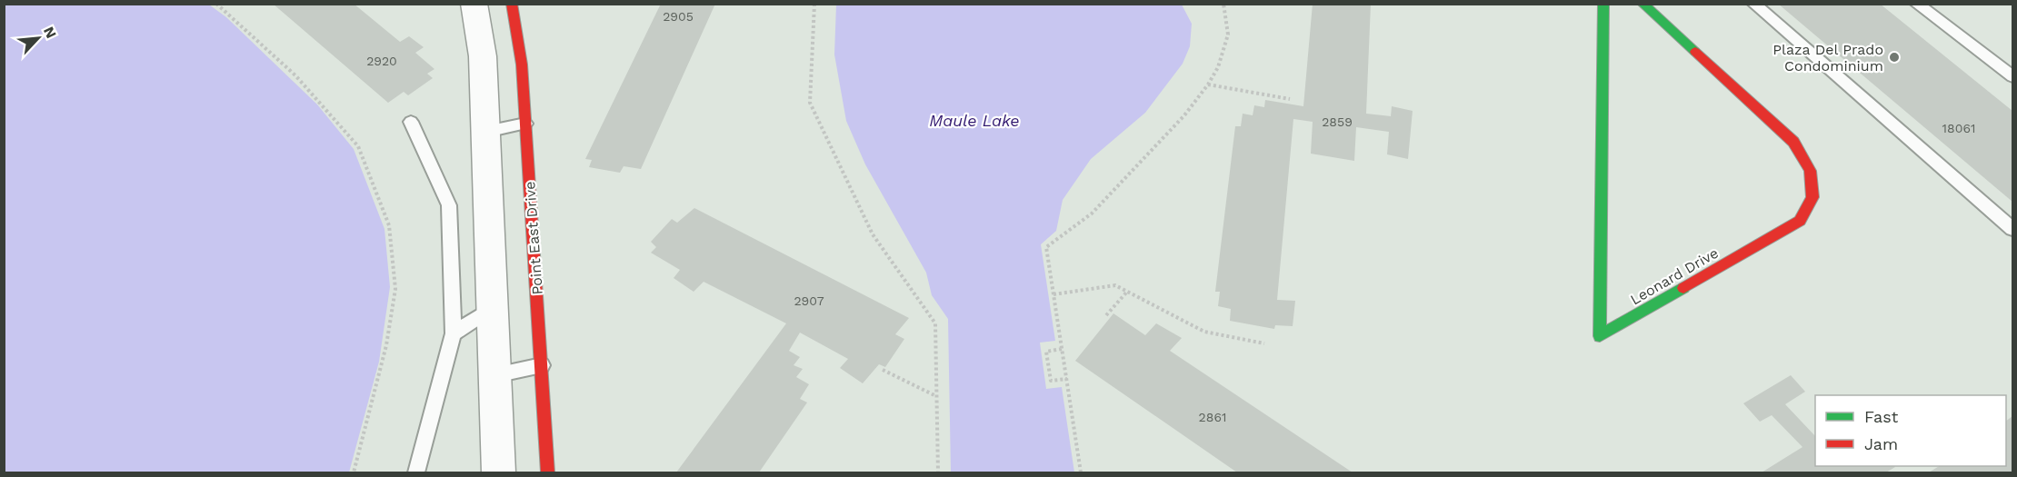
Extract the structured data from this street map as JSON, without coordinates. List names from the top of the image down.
{
  "streets": {
    "street": ["Point East Drive", "Leonard Drive"]
  },
  "water": ["Maule Lake"],
  "places": ["Plaza Del Prado Condominium"],
  "house_numbers": [
    "2905",
    "2920",
    "2859",
    "18061",
    "2907",
    "2861"
  ],
  "legend": ["Fast", "Jam"],
  "north": "top right"
}
